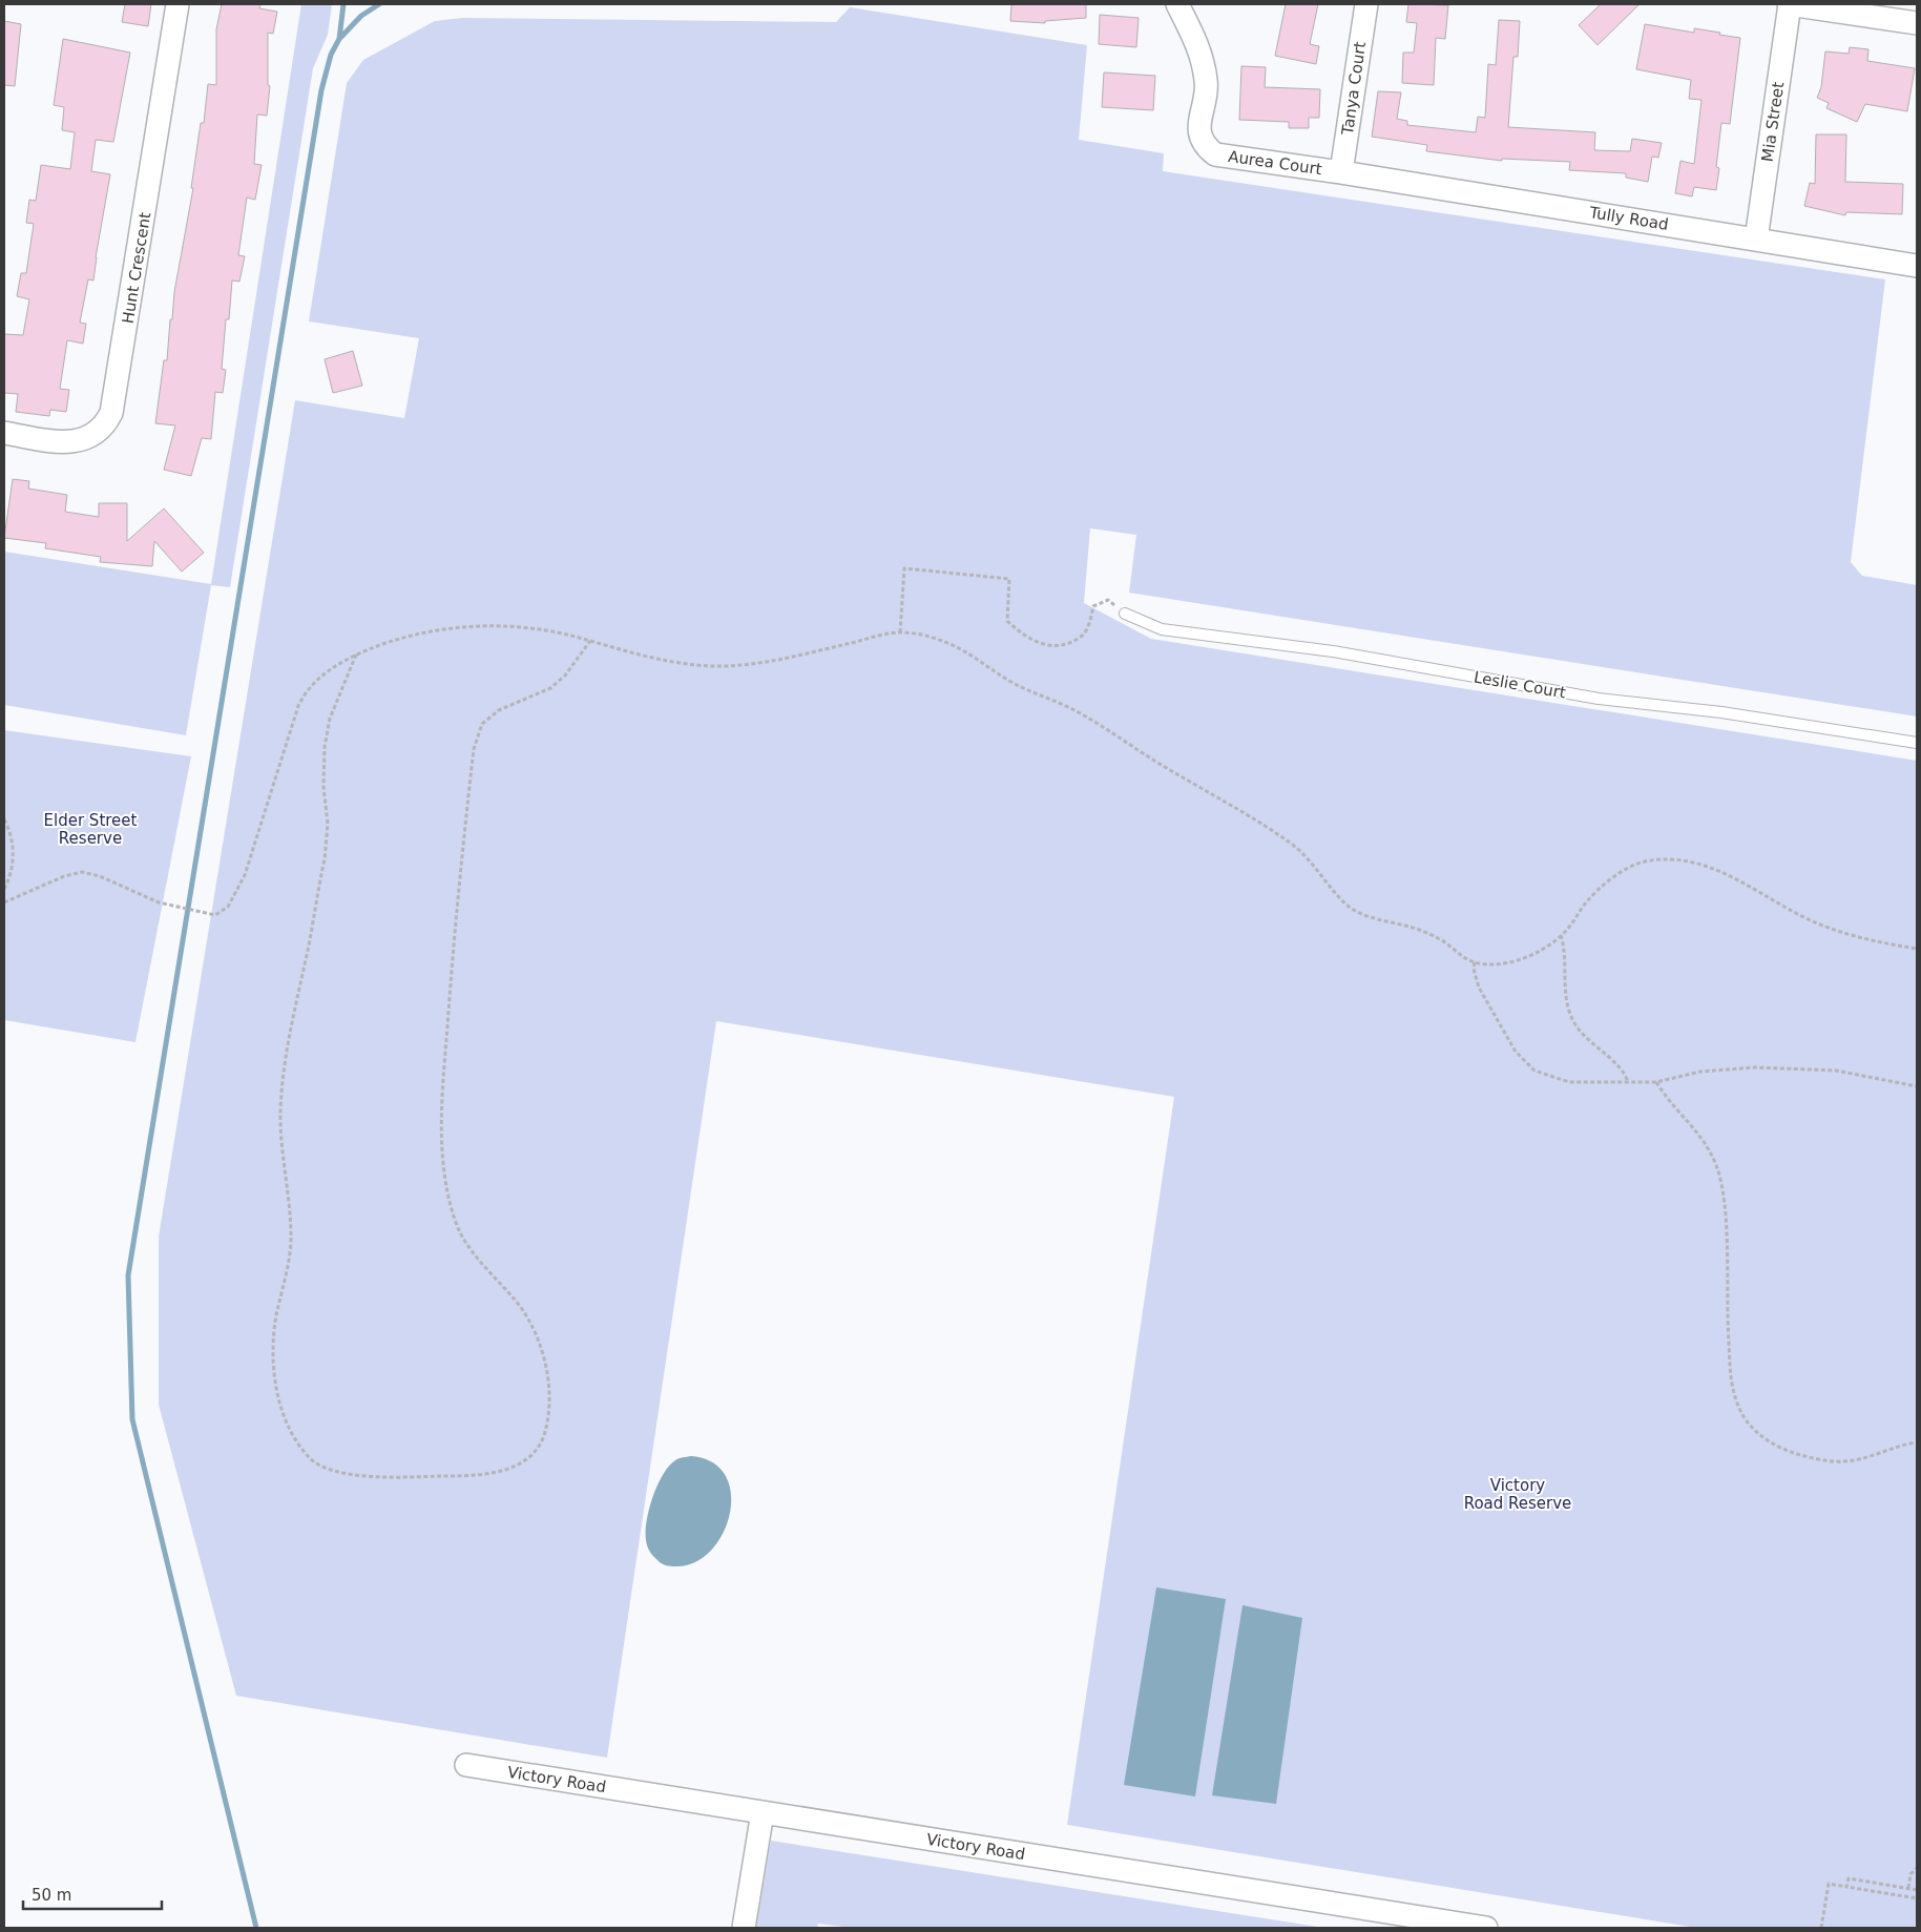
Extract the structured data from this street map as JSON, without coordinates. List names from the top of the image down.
{
  "streets": {
    "street": [
      "Tanya Court",
      "Mia Street",
      "Aurea Court",
      "Tully Road",
      "Hunt Crescent",
      "Victory Road"
    ],
    "lane": ["Leslie Court"]
  },
  "crossings": [
    ["Tanya Court", "Aurea Court"],
    ["Tanya Court", "Tully Road"],
    ["Mia Street", "Tully Road"],
    ["Aurea Court", "Tully Road"]
  ],
  "parks": ["Elder Street Reserve", "Victory Road Reserve"],
  "scale_bar": "50 m"
}
